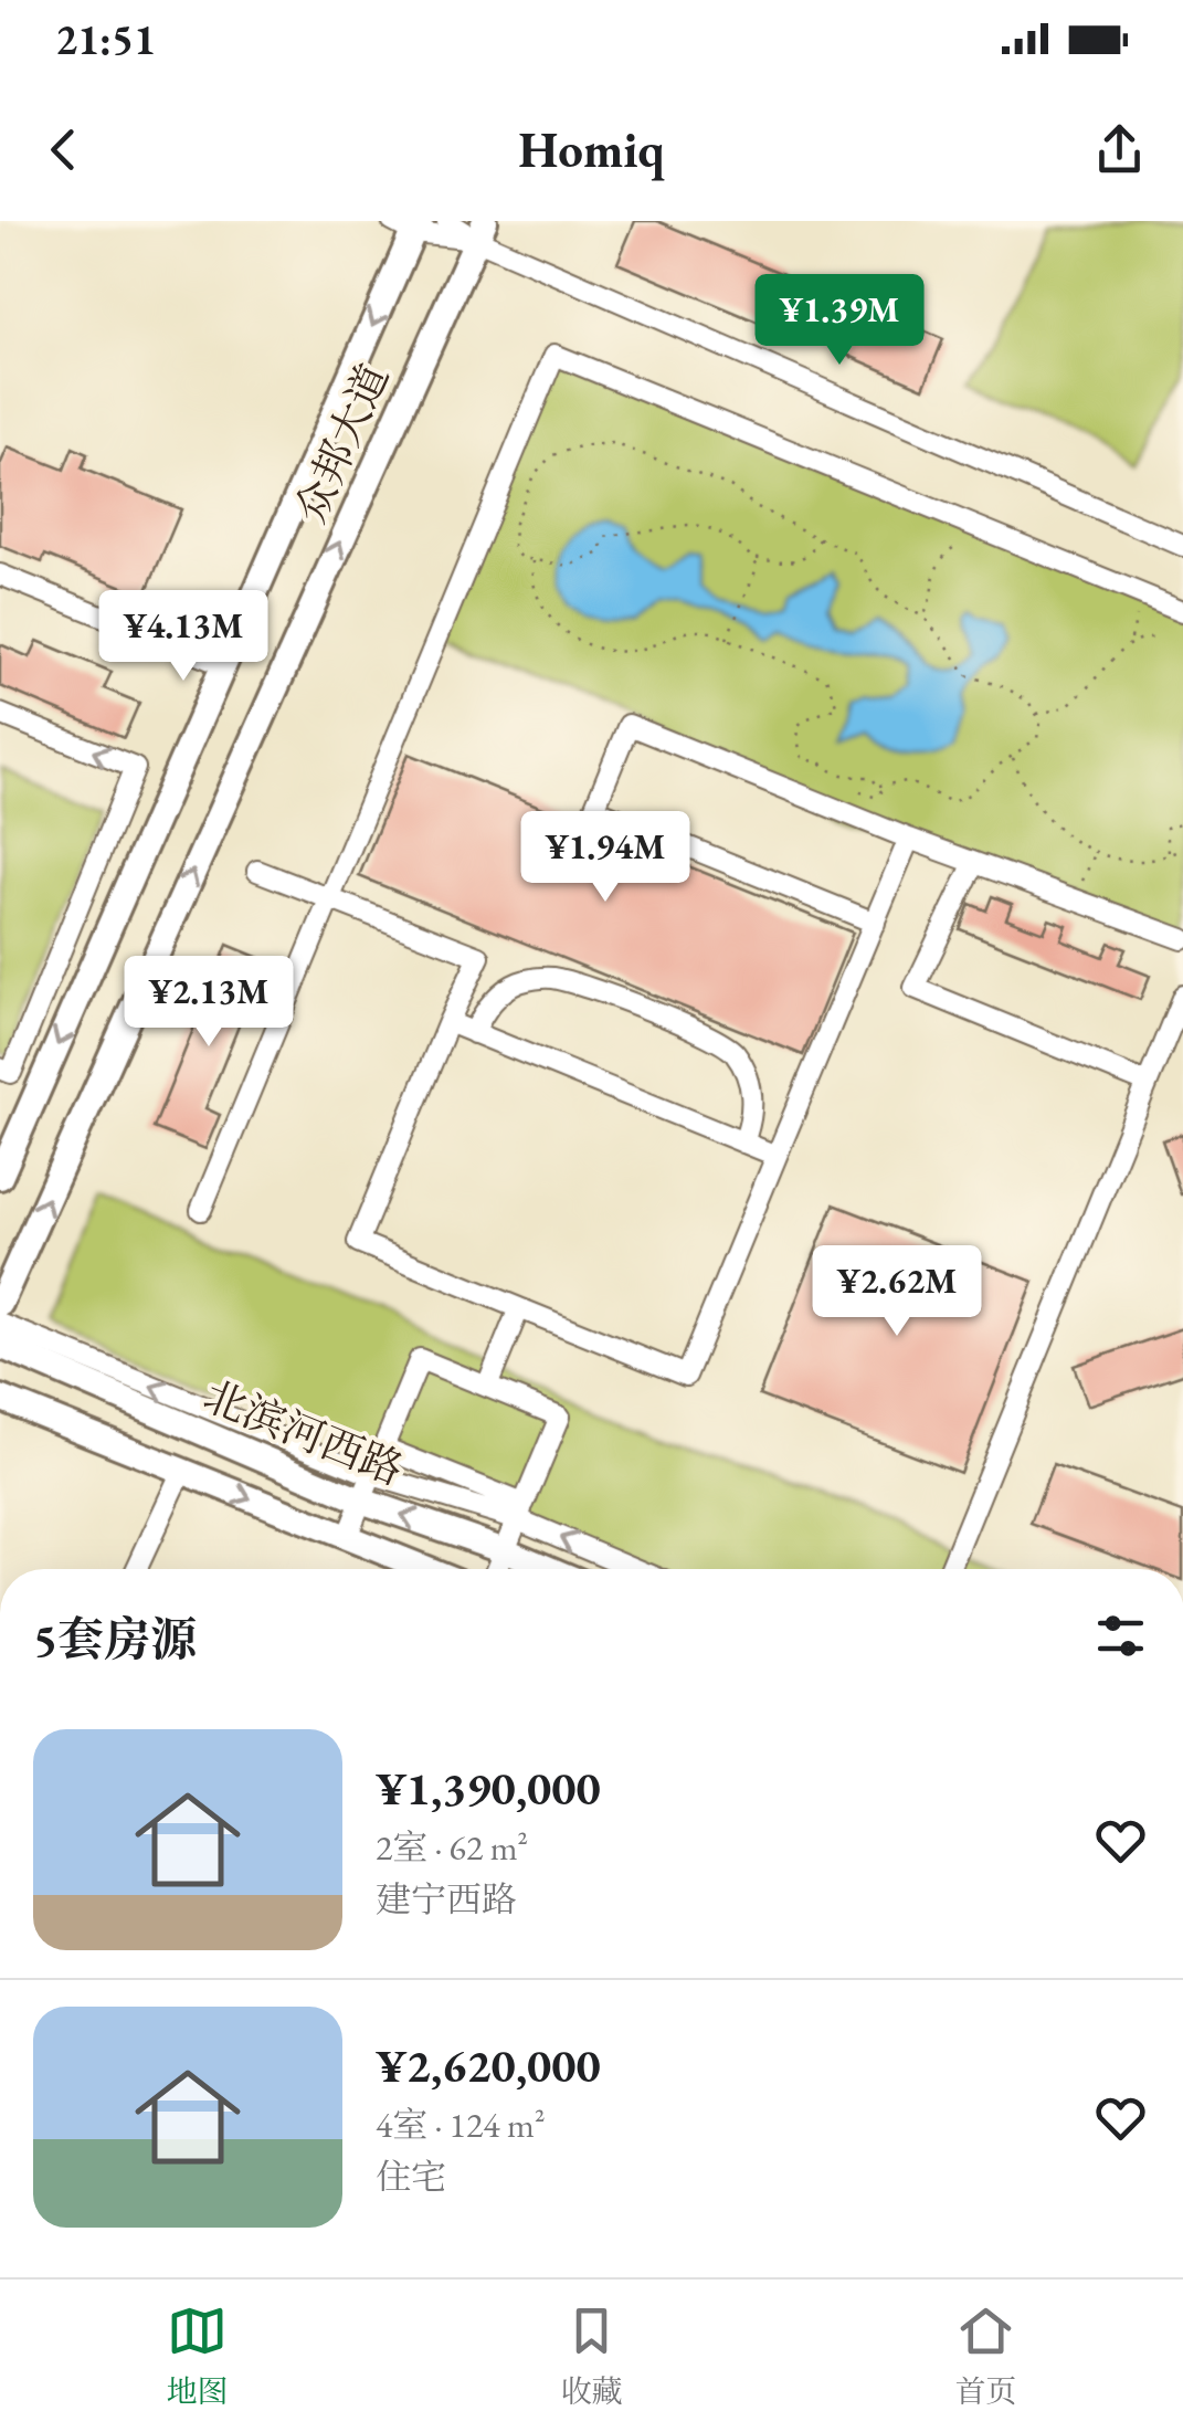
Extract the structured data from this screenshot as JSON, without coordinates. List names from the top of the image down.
{
  "streets": {
    "main road": ["众邦大道", "北滨河西路"]
  },
  "page": {
    "status": "21:51",
    "header": "Homiq",
    "price": [
      "¥1.39M",
      "¥4.13M",
      "¥1.94M",
      "¥2.13M",
      "¥2.62M"
    ],
    "heading": "5套房源",
    "list": [
      {
        "name": "¥1,390,000",
        "note": "2室 · 62 m² · 建宁西路"
      },
      {
        "name": "¥2,620,000",
        "note": "4室 · 124 m² · 住宅"
      }
    ],
    "tabs": ["地图", "收藏", "首页"]
  }
}
